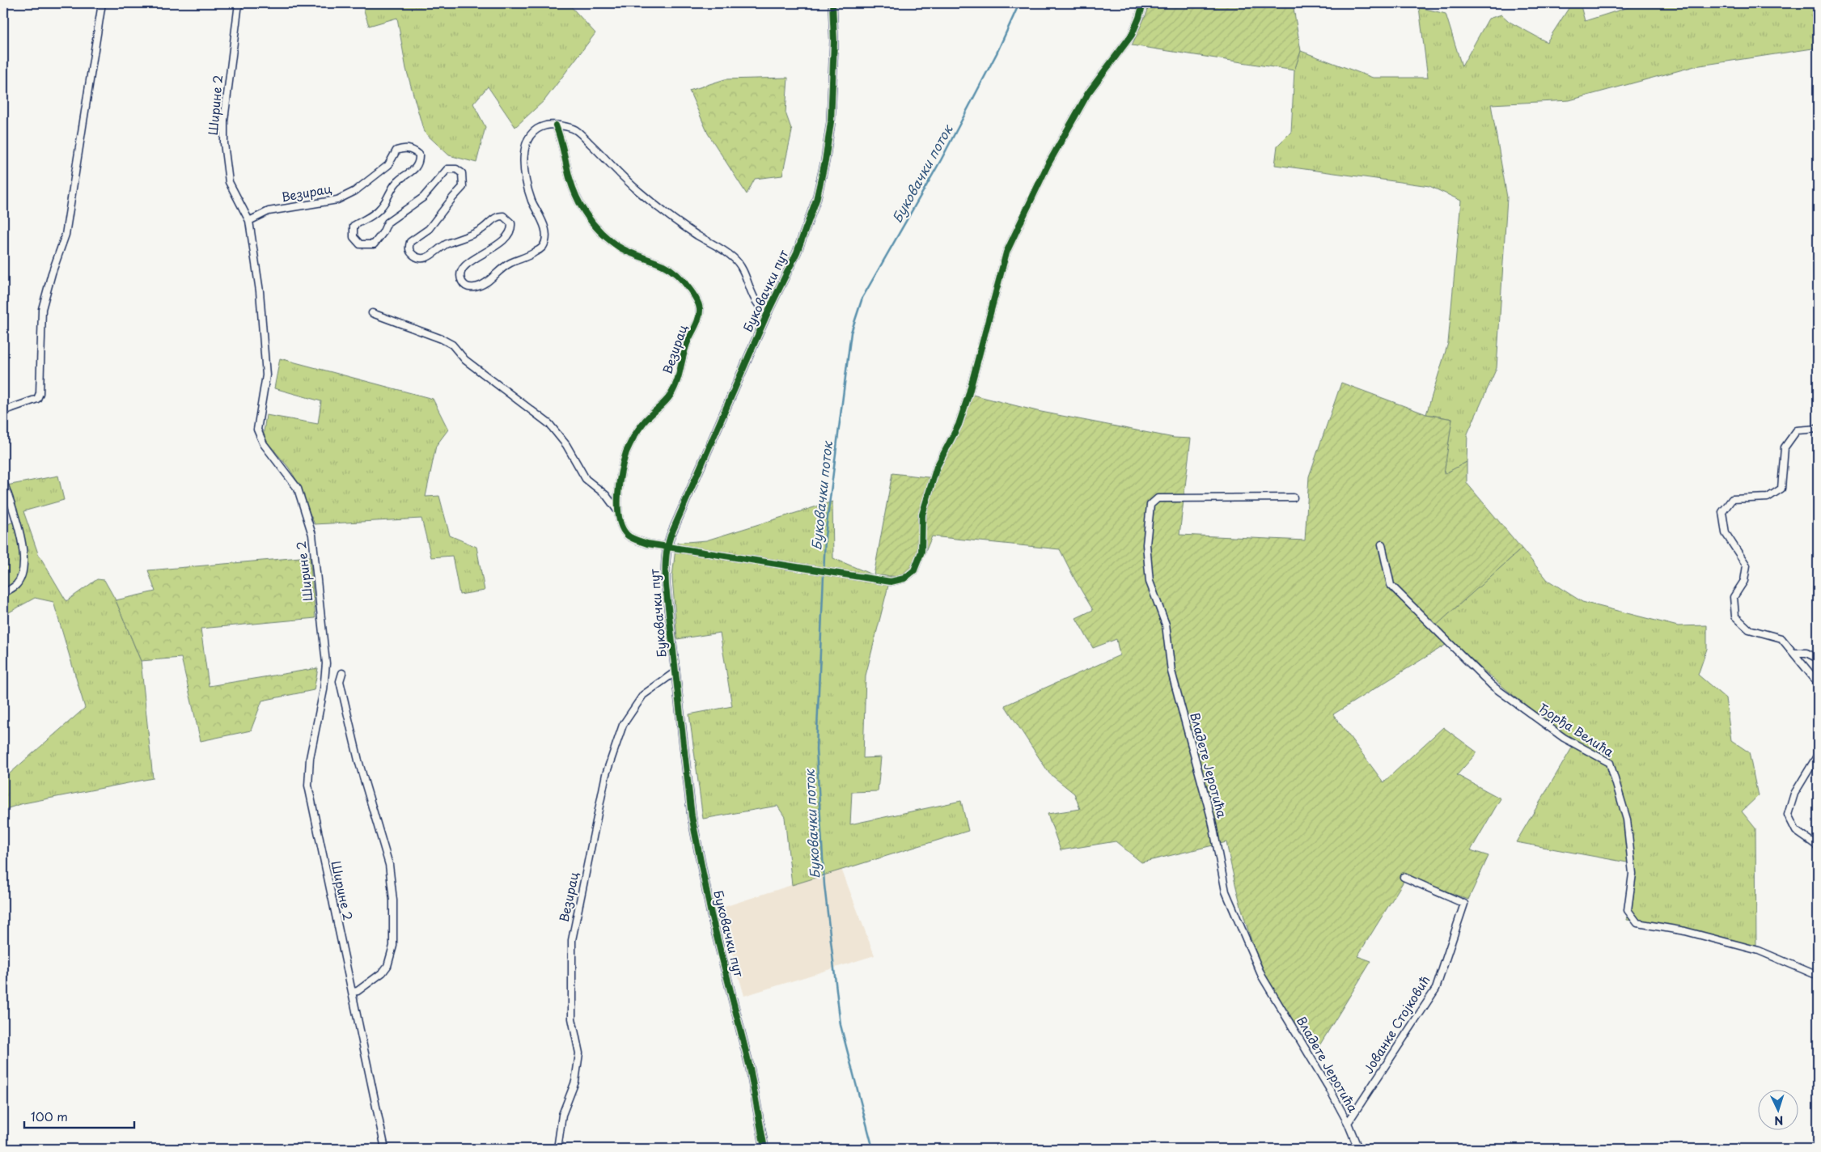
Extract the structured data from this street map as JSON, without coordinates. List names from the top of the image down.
{
  "streets": {
    "street": [
      "Ширине 2",
      "Везирац",
      "Буковачки пут",
      "Ђорђа Велића",
      "Владете Јеротића",
      "Јованке Стојковић"
    ]
  },
  "crossings": [
    ["Ширине 2", "Везирац"],
    ["Везирац", "Буковачки пут"],
    ["Владете Јеротића", "Јованке Стојковић"]
  ],
  "water": ["Буковачки поток"],
  "scale_bar": "100 m",
  "north": "bottom"
}
